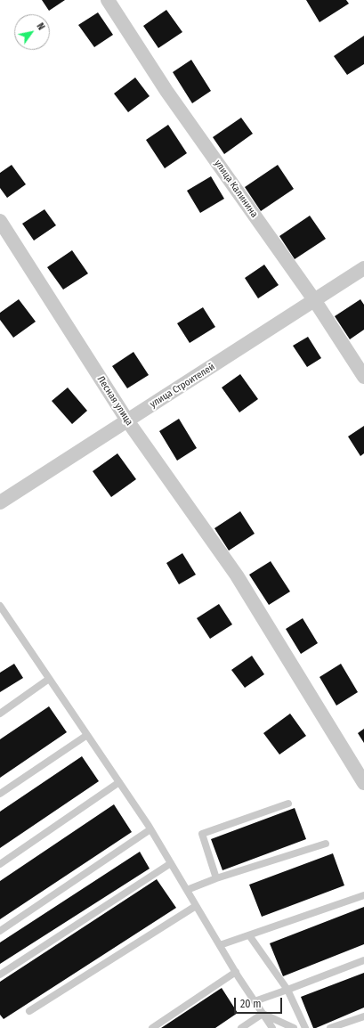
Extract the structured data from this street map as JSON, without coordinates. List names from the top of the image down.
{
  "streets": {
    "street": ["улица Калинина", "улица Строителей", "Лесная улица"]
  },
  "crossings": [
    ["улица Калинина", "улица Строителей"],
    ["улица Строителей", "Лесная улица"]
  ],
  "scale_bar": "20 m",
  "north": "top right"
}
